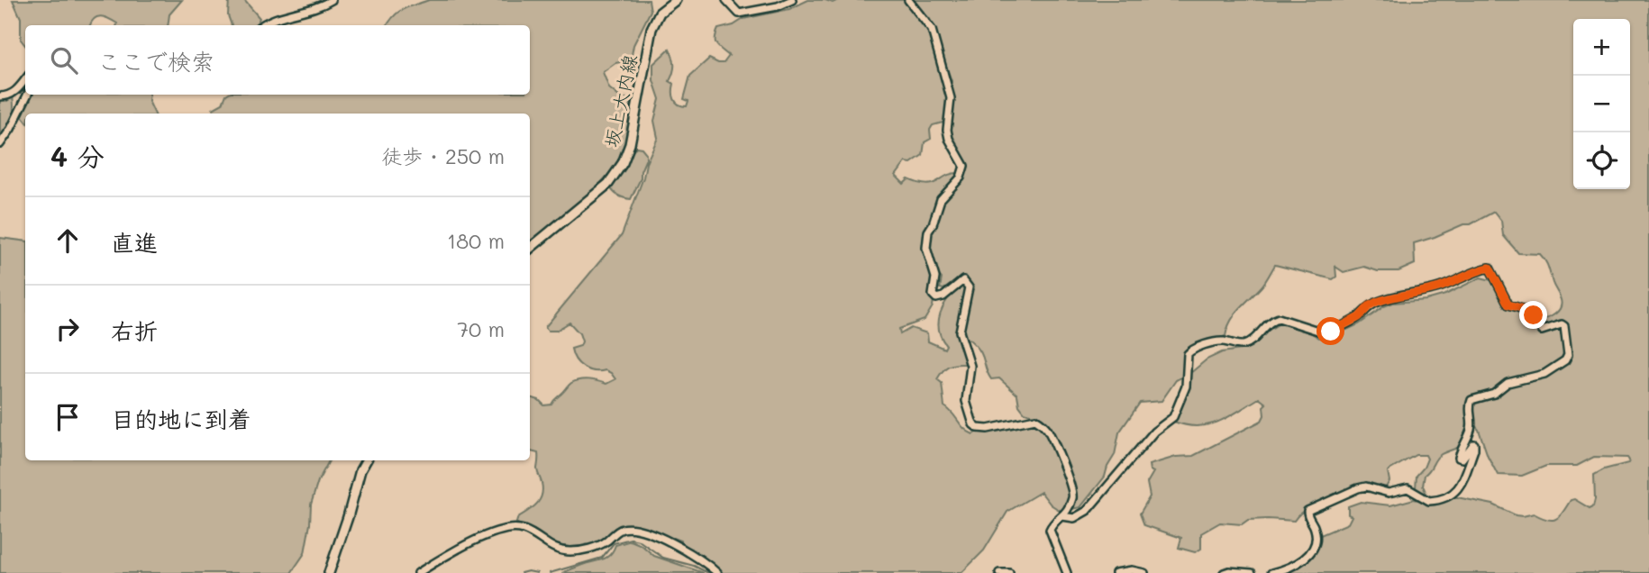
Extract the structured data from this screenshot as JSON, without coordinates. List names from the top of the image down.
{
  "streets": {
    "main road": ["坂上大内線"]
  },
  "page": {
    "map_buttons": ["+", "−"],
    "search": "ここで検索",
    "heading": ["4 分", "徒歩 · 250 m"],
    "list": [
      ["直進", "180 m"],
      ["右折", "70 m"],
      "目的地に到着"
    ]
  }
}
